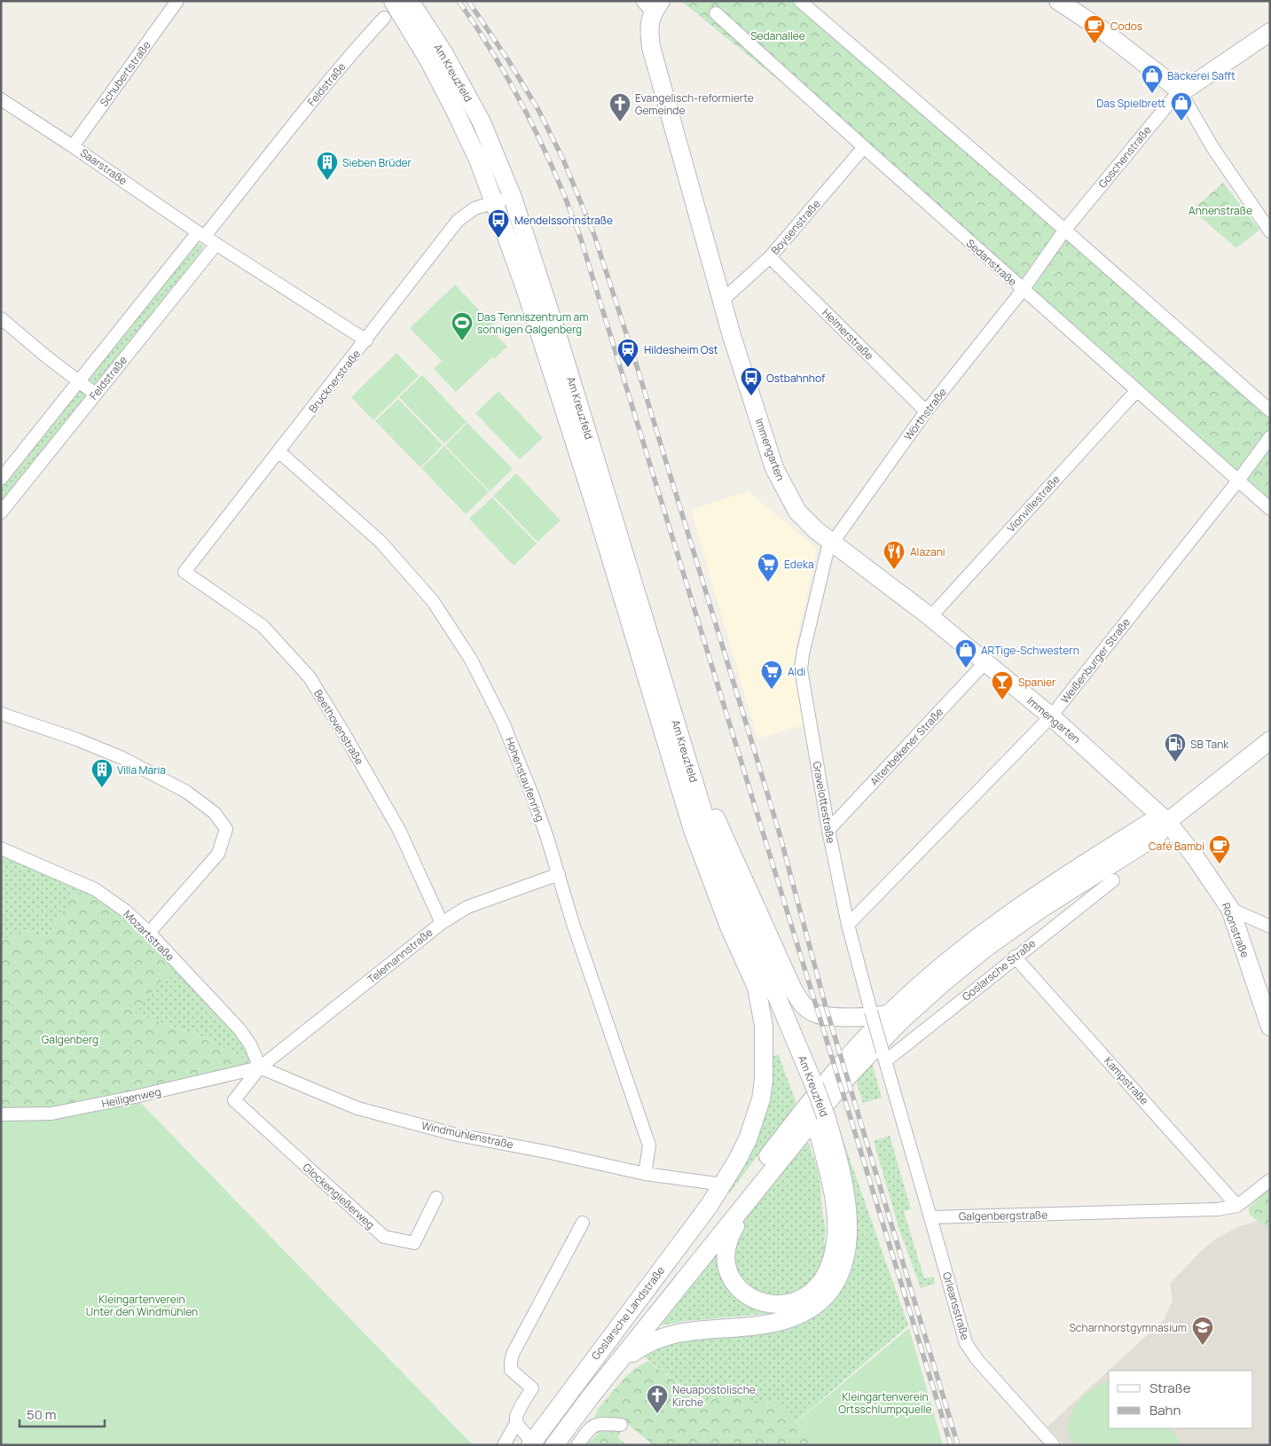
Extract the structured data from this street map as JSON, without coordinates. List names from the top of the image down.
{
  "streets": {
    "main road": [
      "Am Kreuzfeld",
      "Goschenstraße",
      "Immengarten",
      "Roonstraße",
      "Goslarsche Landstraße"
    ],
    "street": [
      "Schubertstraße",
      "Feldstraße",
      "Saarstraße",
      "Boysenstraße",
      "Sedanstraße",
      "Helmerstraße",
      "Brucknerstraße",
      "Wörthstraße",
      "Vionvillestraße",
      "Weißenburger Straße",
      "Beethovenstraße",
      "Altenbekener Straße",
      "Hohenstaufenring",
      "Gravelottestraße",
      "Mozartstraße",
      "Telemannstraße",
      "Goslarsche Straße",
      "Kampstraße",
      "Heiligenweg",
      "Windmühlenstraße",
      "Glockengießerweg",
      "Galgenbergstraße",
      "Orleansstraße"
    ]
  },
  "crossings": [
    ["Am Kreuzfeld", "Windmühlenstraße"],
    ["Am Kreuzfeld", "Goslarsche Landstraße"],
    ["Schubertstraße", "Saarstraße"],
    ["Feldstraße", "Saarstraße"],
    ["Feldstraße", "Brucknerstraße"],
    ["Goschenstraße", "Sedanstraße"],
    ["Goschenstraße", "Wörthstraße"],
    ["Saarstraße", "Brucknerstraße"],
    ["Boysenstraße", "Sedanstraße"],
    ["Boysenstraße", "Helmerstraße"],
    ["Boysenstraße", "Immengarten"],
    ["Sedanstraße", "Wörthstraße"],
    ["Sedanstraße", "Vionvillestraße"],
    ["Sedanstraße", "Weißenburger Straße"],
    ["Helmerstraße", "Wörthstraße"],
    ["Brucknerstraße", "Beethovenstraße"],
    ["Brucknerstraße", "Hohenstaufenring"],
    ["Wörthstraße", "Immengarten"],
    ["Wörthstraße", "Gravelottestraße"],
    ["Immengarten", "Vionvillestraße"],
    ["Immengarten", "Weißenburger Straße"],
    ["Immengarten", "Altenbekener Straße"],
    ["Immengarten", "Gravelottestraße"],
    ["Immengarten", "Roonstraße"],
    ["Weißenburger Straße", "Gravelottestraße"],
    ["Beethovenstraße", "Telemannstraße"],
    ["Altenbekener Straße", "Gravelottestraße"],
    ["Hohenstaufenring", "Telemannstraße"],
    ["Hohenstaufenring", "Windmühlenstraße"],
    ["Gravelottestraße", "Goslarsche Straße"],
    ["Mozartstraße", "Telemannstraße"],
    ["Mozartstraße", "Heiligenweg"],
    ["Mozartstraße", "Windmühlenstraße"],
    ["Mozartstraße", "Glockengießerweg"],
    ["Telemannstraße", "Heiligenweg"],
    ["Telemannstraße", "Windmühlenstraße"],
    ["Telemannstraße", "Glockengießerweg"],
    ["Goslarsche Straße", "Kampstraße"],
    ["Kampstraße", "Galgenbergstraße"],
    ["Heiligenweg", "Windmühlenstraße"],
    ["Heiligenweg", "Glockengießerweg"],
    ["Windmühlenstraße", "Glockengießerweg"],
    ["Windmühlenstraße", "Goslarsche Landstraße"],
    ["Galgenbergstraße", "Orleansstraße"]
  ],
  "parks": [
    "Sedanallee",
    "Annenstraße",
    "Galgenberg",
    "Kleingartenverein Unter den Windmühlen",
    "Kleingartenverein Ortsschlumpquelle"
  ],
  "places": {
    "cafe": ["Codos", "Café Bambi"],
    "shop": ["Bäckerei Safft", "Das Spielbrett", "ARTige-Schwestern"],
    "church": ["Evangelisch-reformierte Gemeinde", "Neuapostolische Kirche"],
    "building": ["Sieben Brüder", "Villa Maria"],
    "bus stop": ["Mendelssohnstraße", "Ostbahnhof"],
    "sports": ["Das Tenniszentrum am sonnigen Galgenberg"],
    "station": ["Hildesheim Ost"],
    "restaurant": ["Alazani"],
    "supermarket": ["Edeka", "Aldi"],
    "bar": ["Spanier"],
    "fuel station": ["SB Tank"],
    "school or university": ["Scharnhorstgymnasium"]
  },
  "legend": ["Straße", "Bahn"],
  "scale_bar": "50 m"
}
